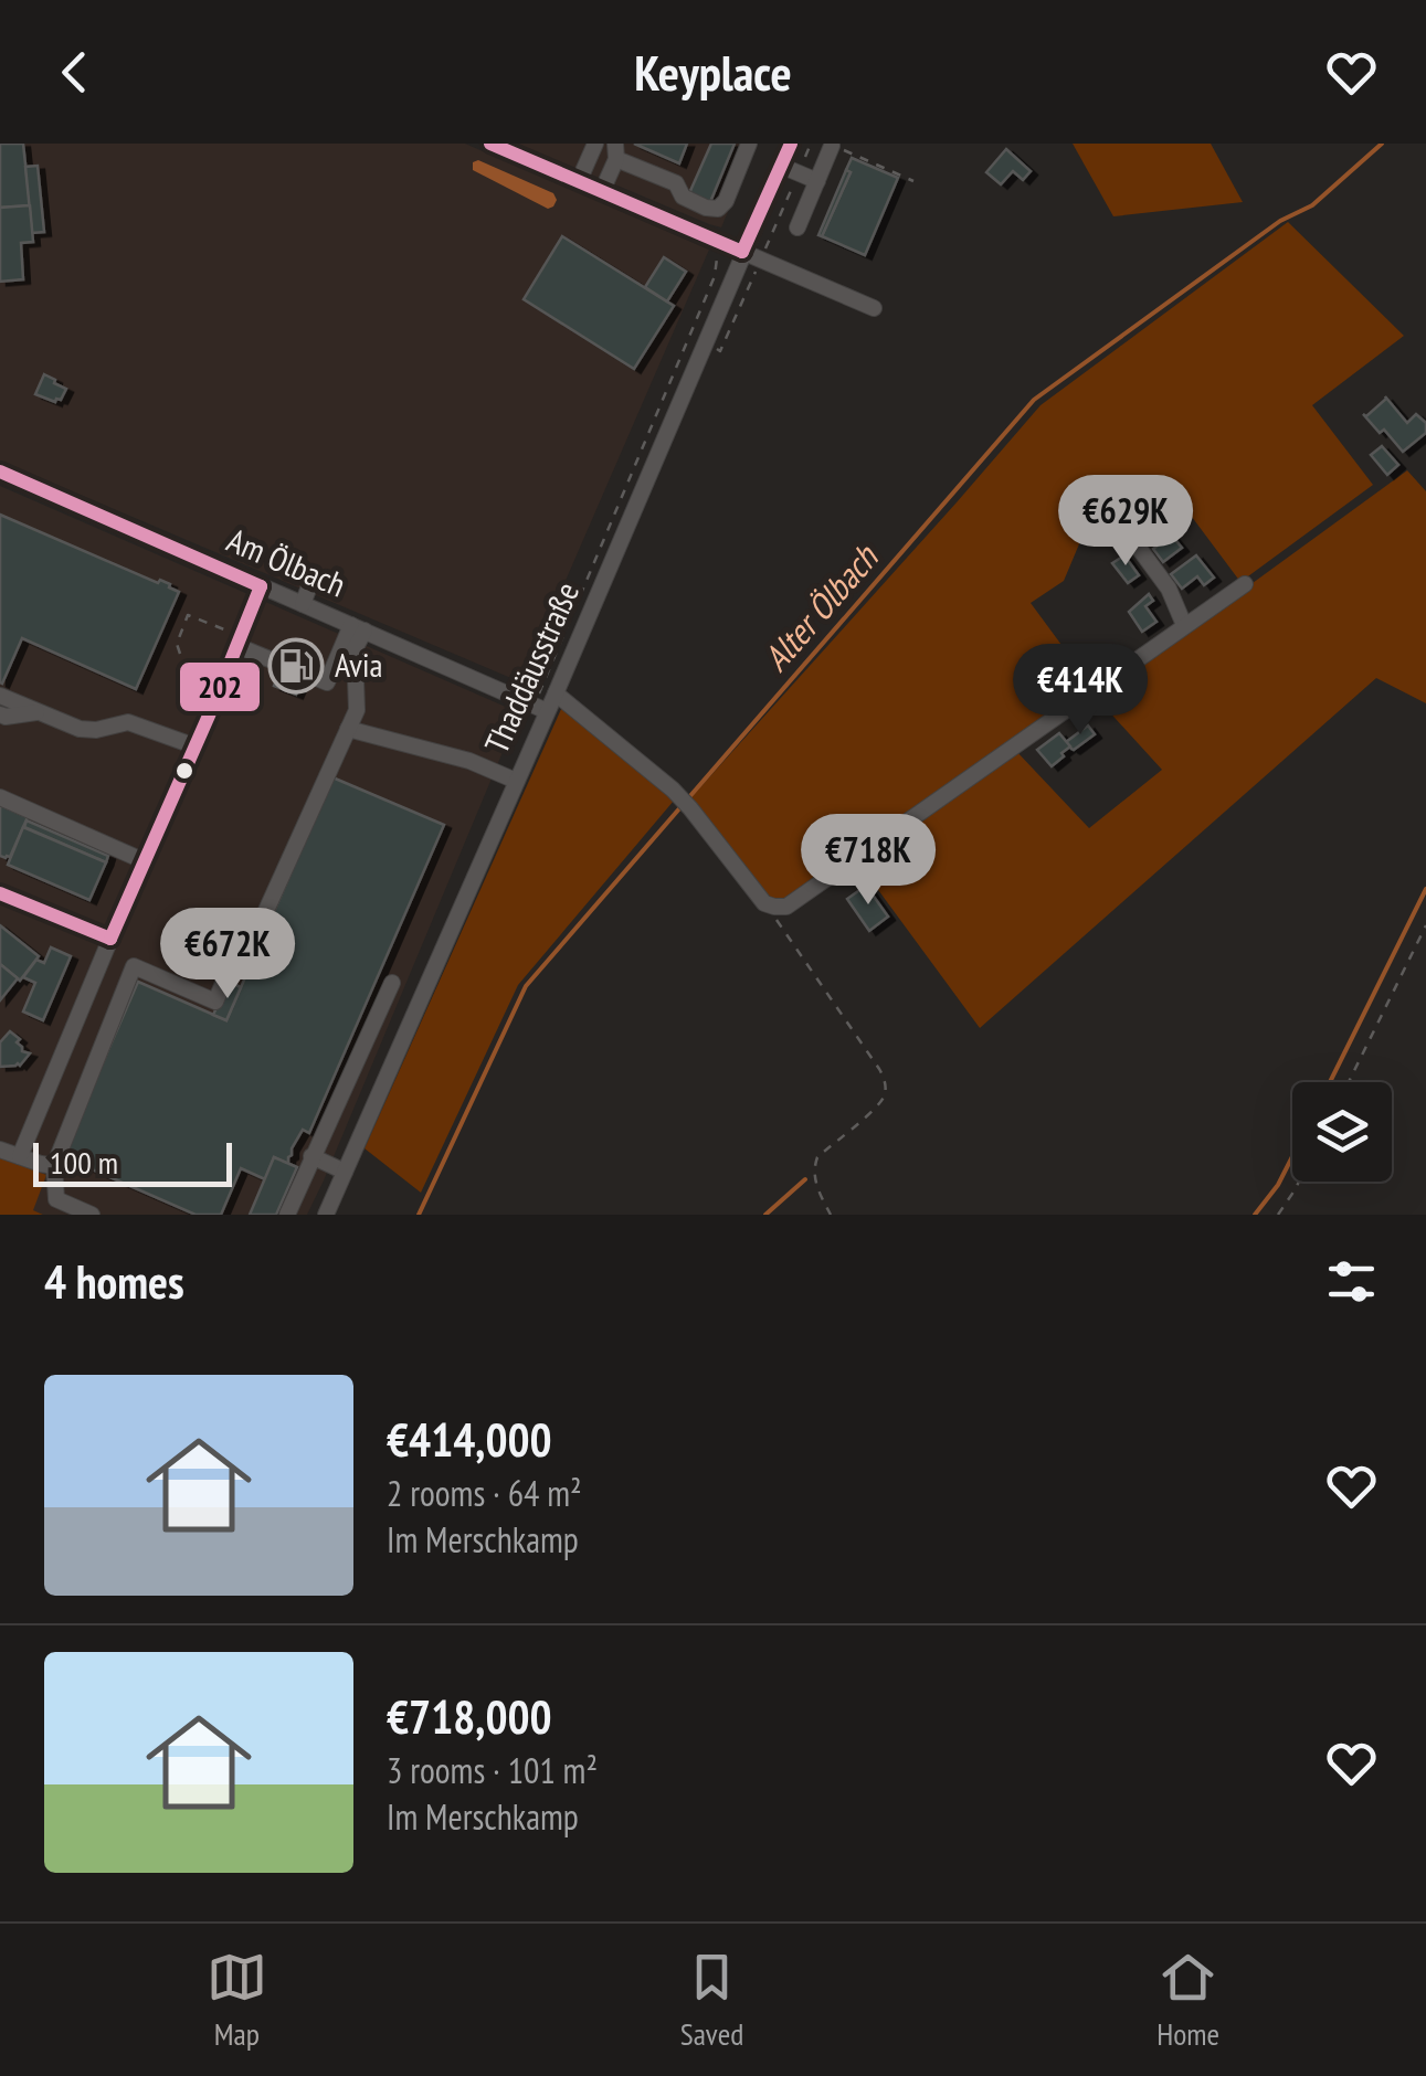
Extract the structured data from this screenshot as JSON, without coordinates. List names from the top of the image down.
{
  "streets": {
    "street": ["Am Ölbach", "Thaddäusstraße"]
  },
  "crossings": [
    ["Am Ölbach", "Thaddäusstraße"]
  ],
  "water": ["Alter Ölbach"],
  "places": {
    "fuel station": ["Avia"]
  },
  "lines": ["transit line 202"],
  "scale_bar": "100 m",
  "page": {
    "header": "Keyplace",
    "price": [
      "€629K",
      "€414K",
      "€718K",
      "€672K"
    ],
    "scale": "100 m",
    "heading": "4 homes",
    "list": [
      {
        "name": "€414,000",
        "note": "2 rooms · 64 m² · Im Merschkamp"
      },
      {
        "name": "€718,000",
        "note": "3 rooms · 101 m² · Im Merschkamp"
      }
    ],
    "tabs": ["Map", "Saved", "Home"]
  }
}
